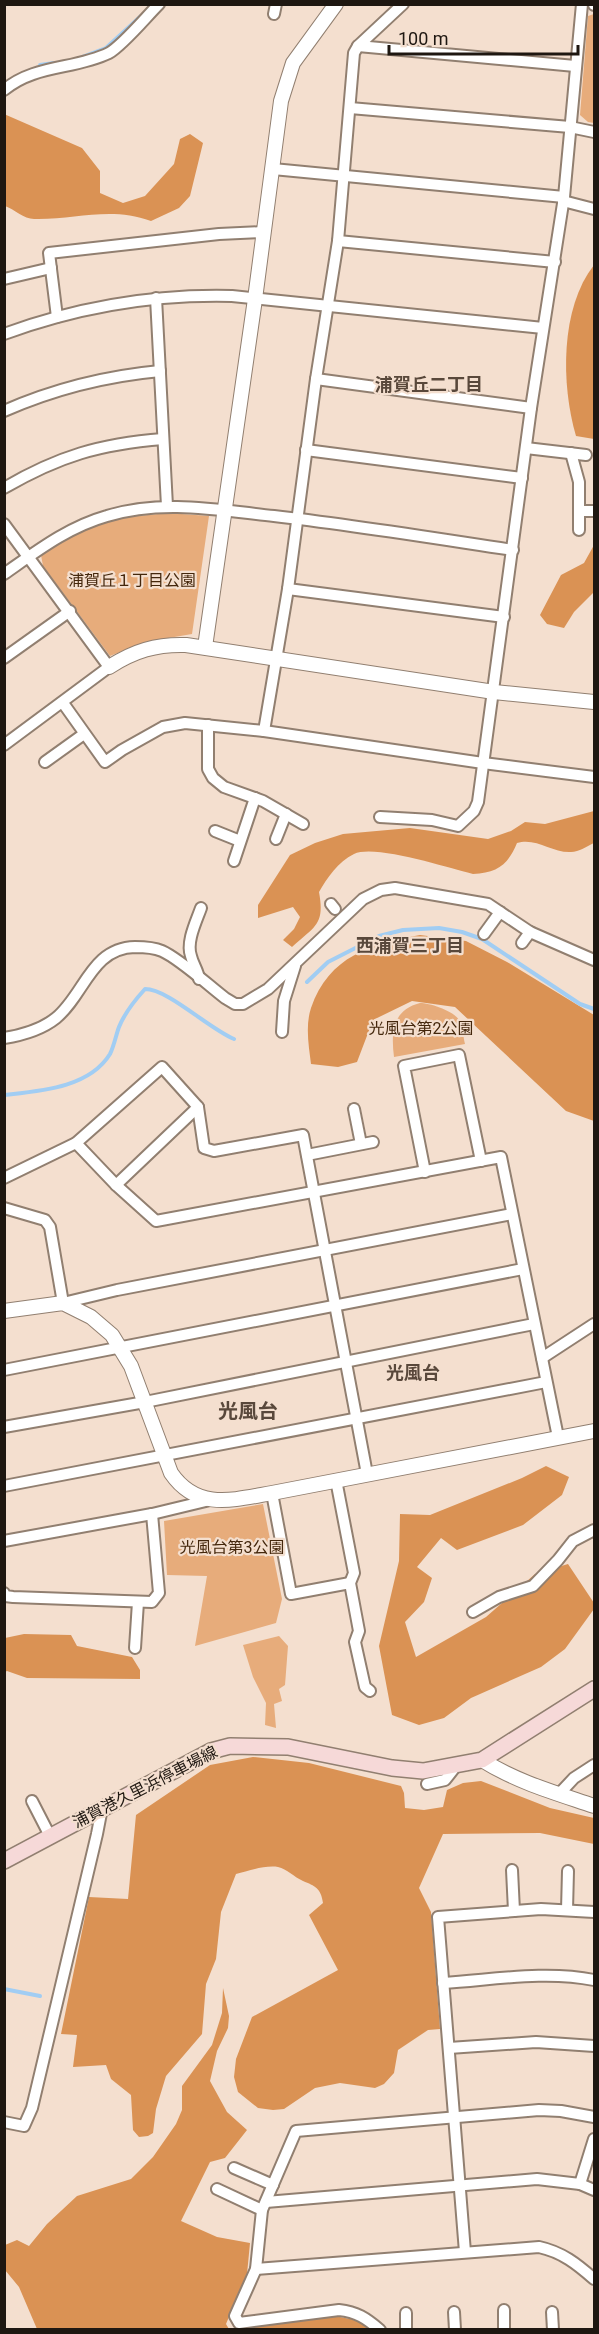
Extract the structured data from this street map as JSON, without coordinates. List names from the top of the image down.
{
  "streets": {
    "main road": ["浦賀港久里浜停車場線"]
  },
  "districts": [
    "浦賀丘二丁目",
    "西浦賀三丁目",
    "光風台",
    "光風台"
  ],
  "parks": ["浦賀丘１丁目公園", "光風台第2公園", "光風台第3公園"],
  "scale_bar": "100 m"
}
